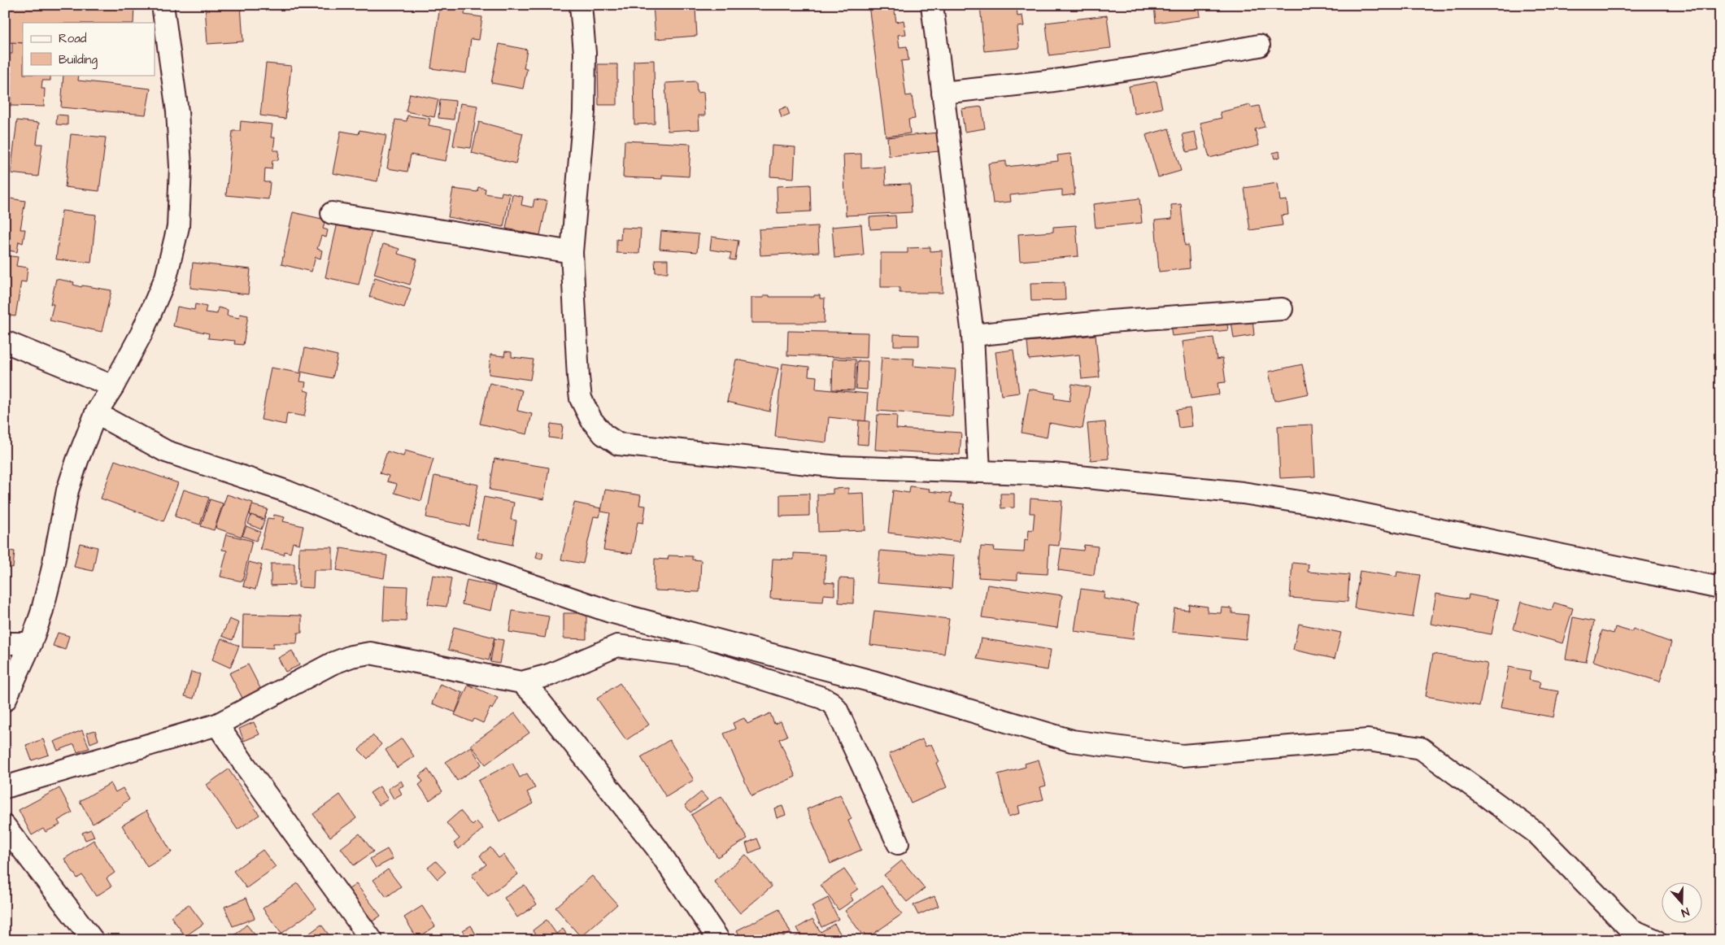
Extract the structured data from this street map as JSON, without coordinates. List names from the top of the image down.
{
  "legend": ["Road", "Building"],
  "north": "bottom"
}
